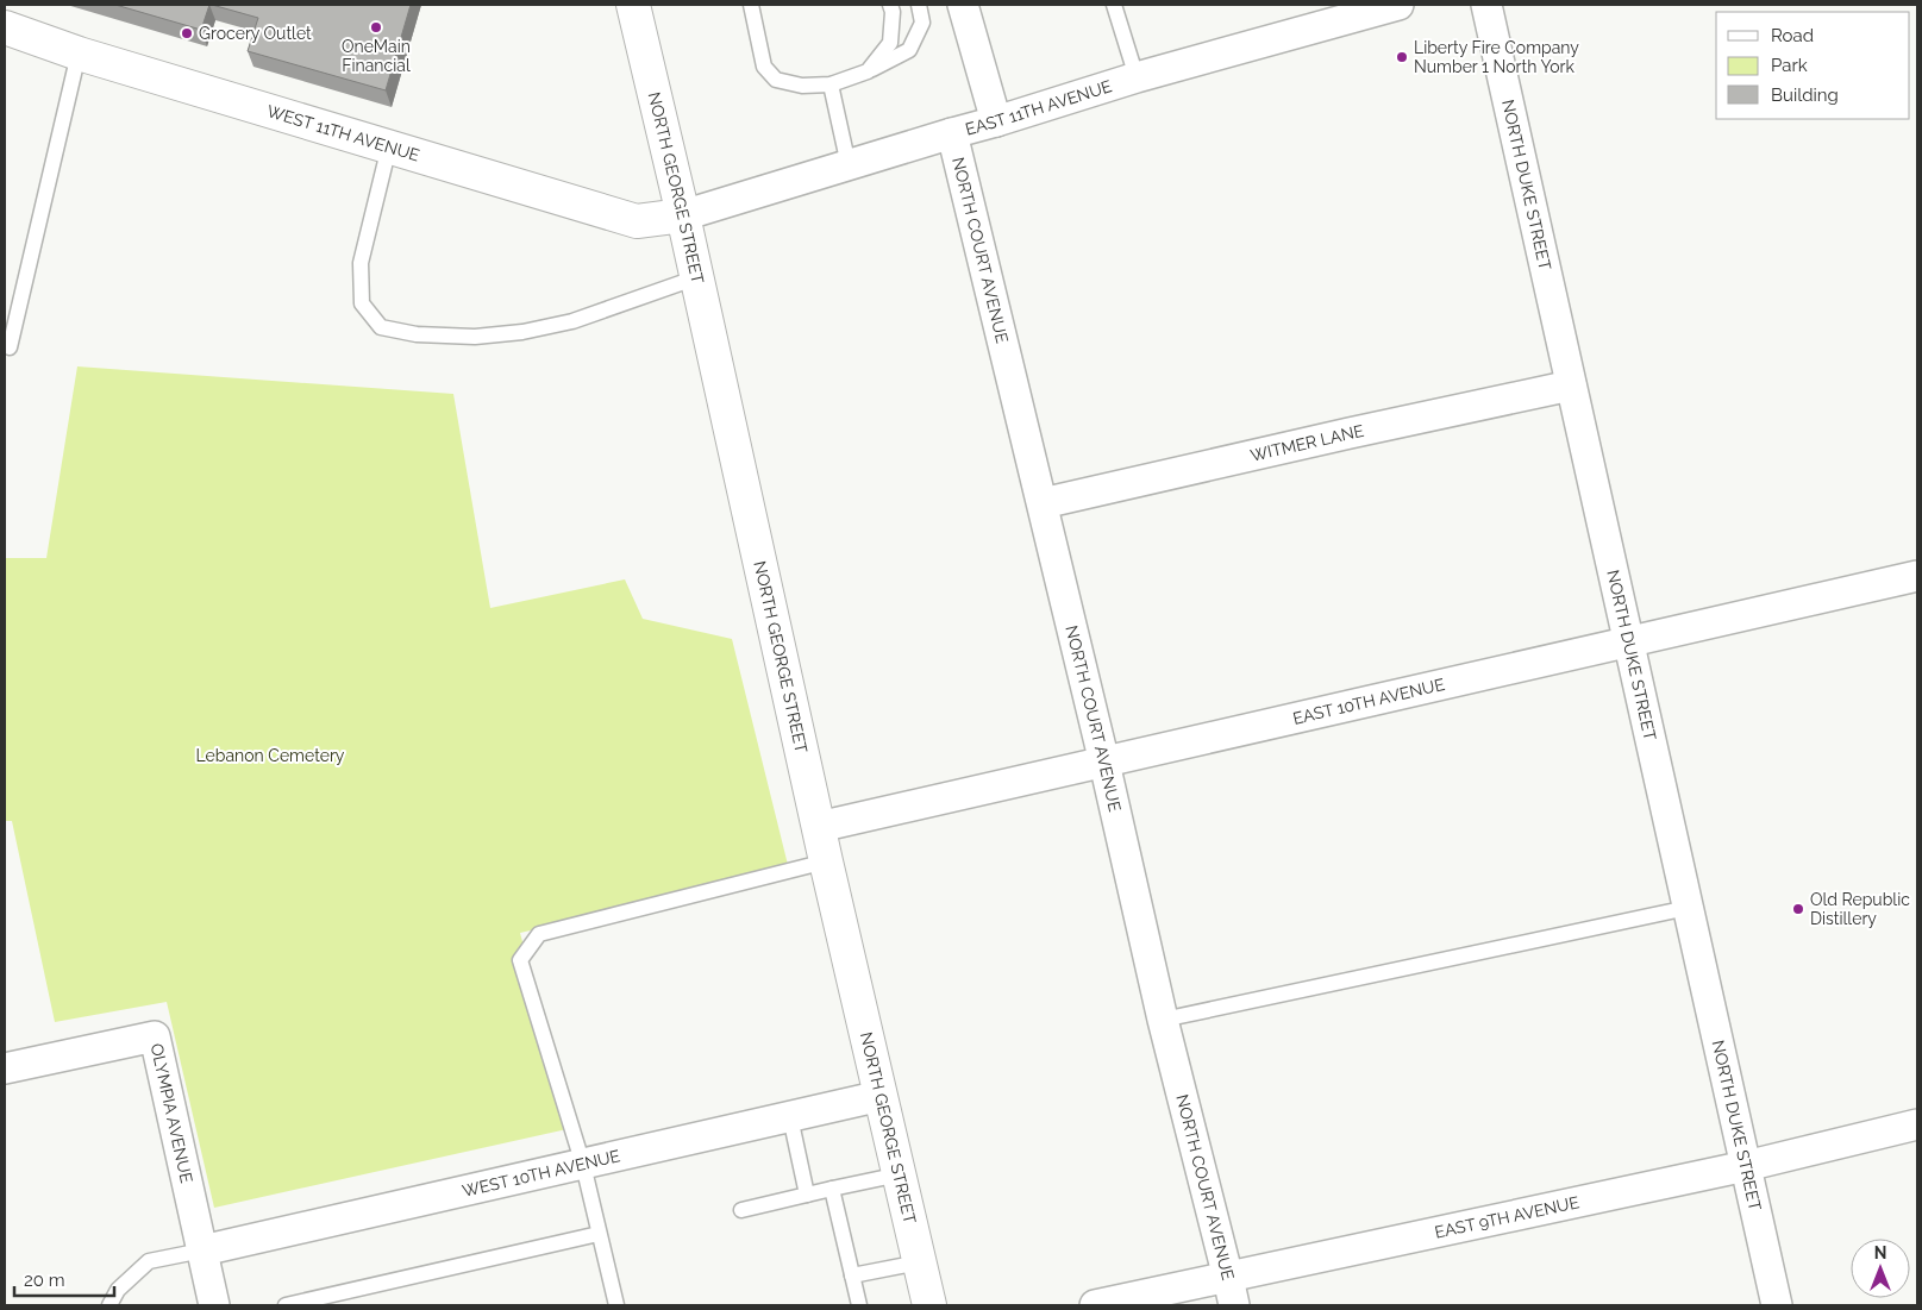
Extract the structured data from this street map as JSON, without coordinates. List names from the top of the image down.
{
  "streets": {
    "main road": ["WEST 11TH AVENUE", "NORTH GEORGE STREET"],
    "street": [
      "EAST 11TH AVENUE",
      "NORTH DUKE STREET",
      "NORTH COURT AVENUE",
      "WITMER LANE",
      "EAST 10TH AVENUE",
      "OLYMPIA AVENUE",
      "WEST 10TH AVENUE",
      "EAST 9TH AVENUE"
    ]
  },
  "crossings": [
    ["EAST 11TH AVENUE", "WEST 11TH AVENUE"],
    ["EAST 11TH AVENUE", "NORTH GEORGE STREET"],
    ["EAST 11TH AVENUE", "NORTH COURT AVENUE"],
    ["WEST 11TH AVENUE", "NORTH GEORGE STREET"],
    ["NORTH DUKE STREET", "WITMER LANE"],
    ["NORTH DUKE STREET", "EAST 10TH AVENUE"],
    ["NORTH DUKE STREET", "EAST 9TH AVENUE"],
    ["NORTH GEORGE STREET", "EAST 10TH AVENUE"],
    ["NORTH GEORGE STREET", "WEST 10TH AVENUE"],
    ["NORTH COURT AVENUE", "WITMER LANE"],
    ["NORTH COURT AVENUE", "EAST 10TH AVENUE"],
    ["NORTH COURT AVENUE", "EAST 9TH AVENUE"],
    ["OLYMPIA AVENUE", "WEST 10TH AVENUE"]
  ],
  "parks": ["Lebanon Cemetery"],
  "places": [
    "OneMain Financial",
    "Grocery Outlet",
    "Liberty Fire Company Number 1 North York",
    "Old Republic Distillery"
  ],
  "legend": ["Road", "Park", "Building"],
  "scale_bar": "20 m",
  "north": "top"
}
